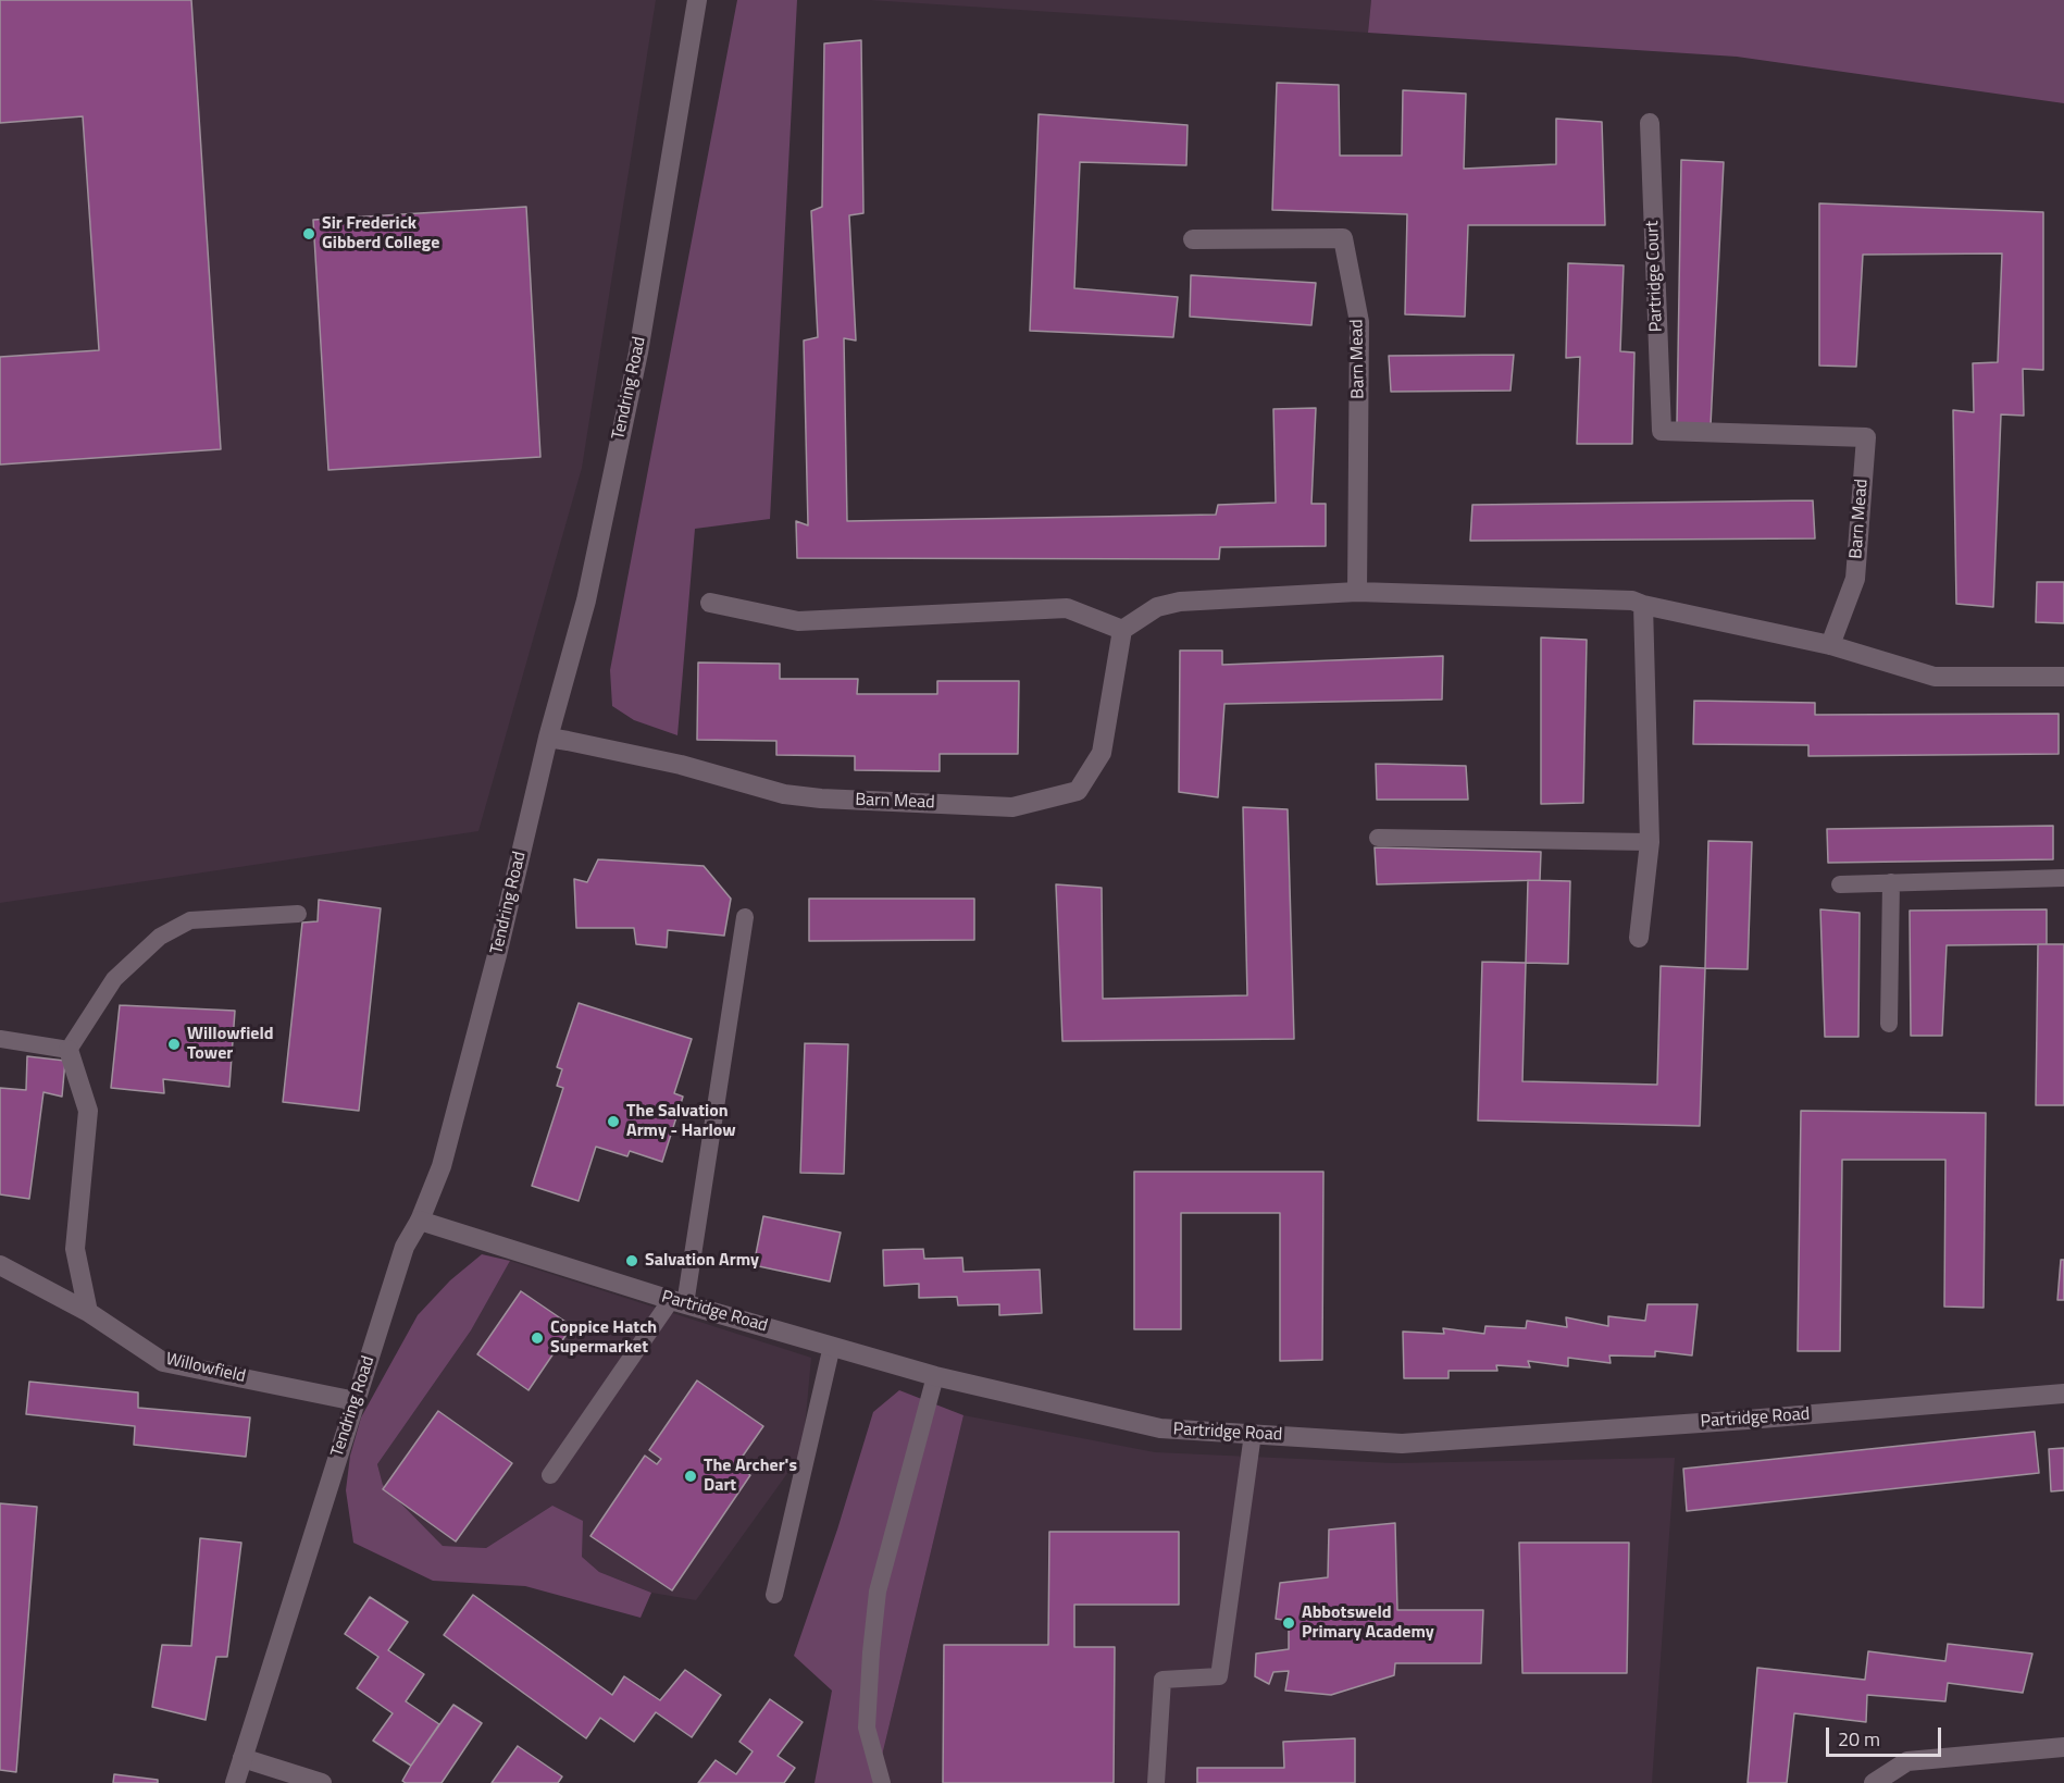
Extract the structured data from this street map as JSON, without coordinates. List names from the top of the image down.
{
  "streets": {
    "street": [
      "Partridge Court",
      "Barn Mead",
      "Tendring Road",
      "Partridge Road",
      "Willowfield"
    ]
  },
  "crossings": [
    ["Partridge Court", "Barn Mead"],
    ["Barn Mead", "Tendring Road"],
    ["Tendring Road", "Partridge Road"],
    ["Tendring Road", "Willowfield"]
  ],
  "places": [
    "Sir Frederick Gibberd College",
    "Willowfield Tower",
    "The Salvation Army - Harlow",
    "Salvation Army",
    "Coppice Hatch Supermarket",
    "The Archer's Dart",
    "Abbotsweld Primary Academy"
  ],
  "scale_bar": "20 m"
}
